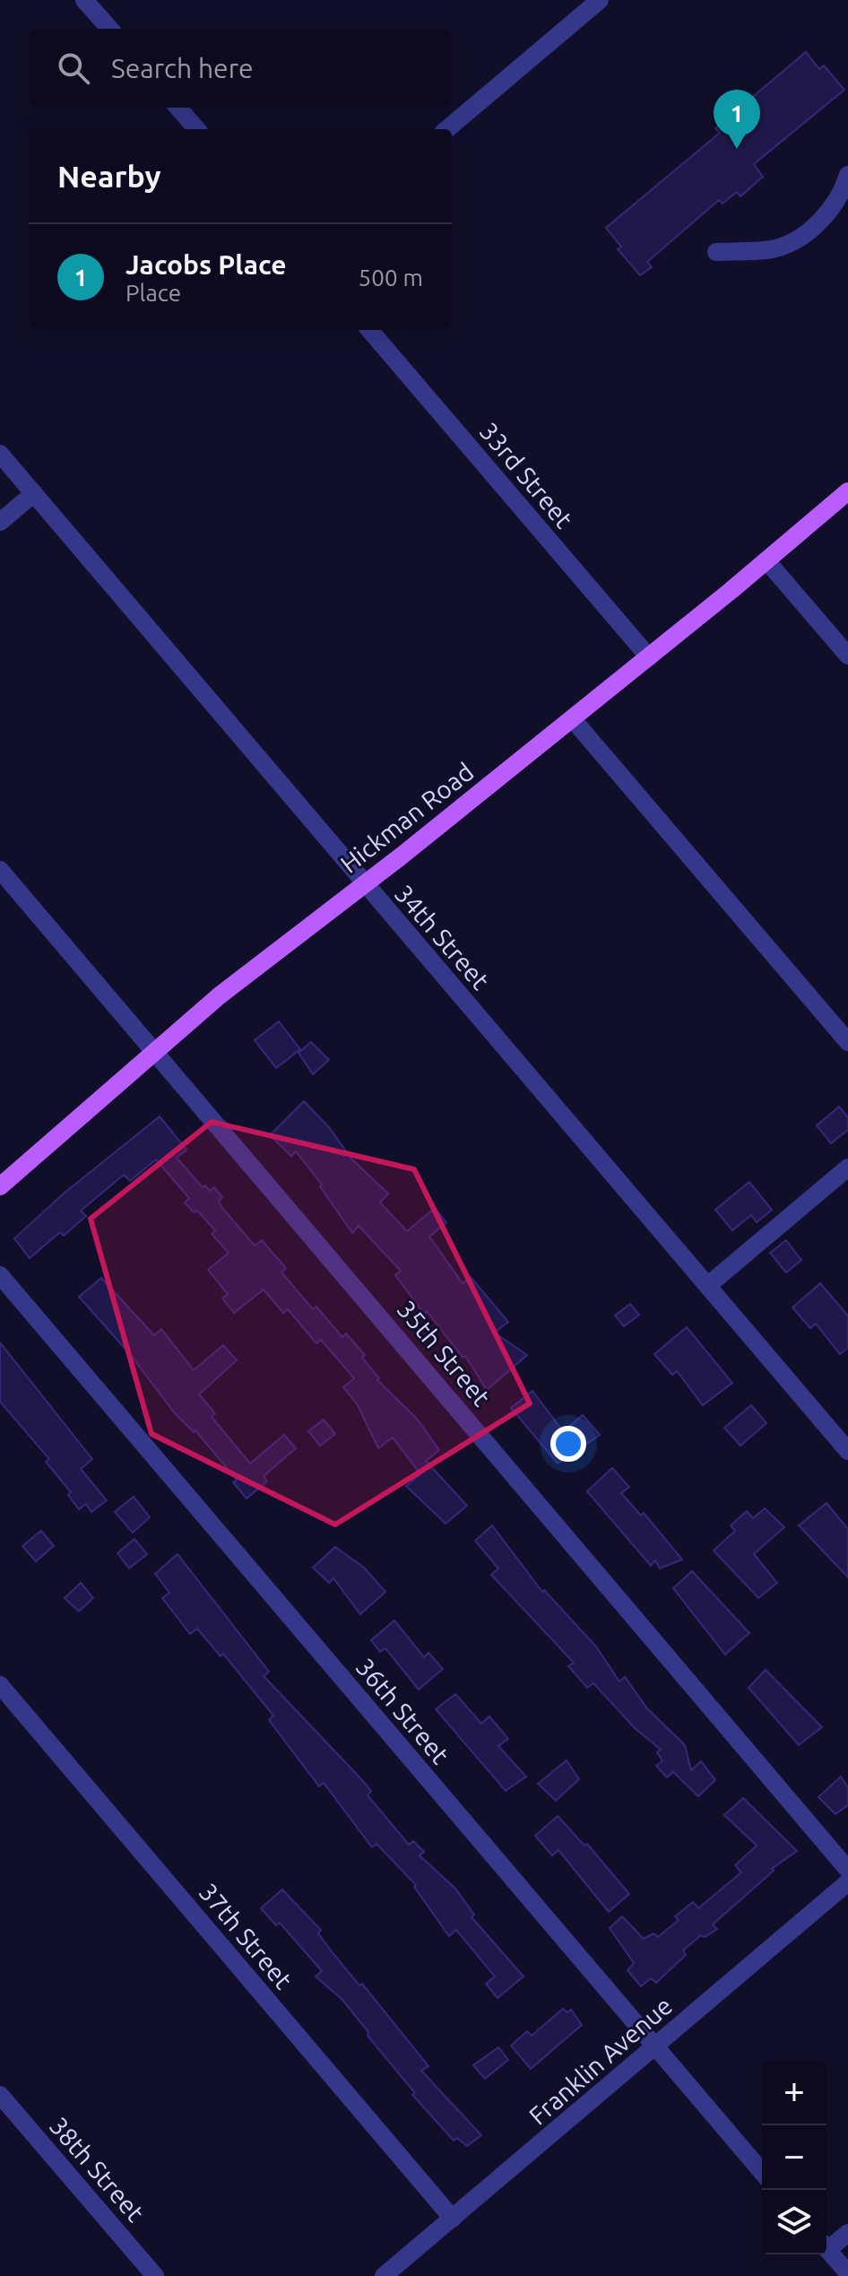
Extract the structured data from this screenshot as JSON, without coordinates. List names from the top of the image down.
{
  "streets": {
    "main road": ["Hickman Road"],
    "street": [
      "33rd Street",
      "34th Street",
      "35th Street",
      "36th Street",
      "37th Street",
      "Franklin Avenue",
      "38th Street"
    ]
  },
  "crossings": [
    ["33rd Street", "Hickman Road"],
    ["Hickman Road", "34th Street"],
    ["Hickman Road", "35th Street"],
    ["36th Street", "Franklin Avenue"],
    ["37th Street", "Franklin Avenue"]
  ],
  "page": {
    "search": "Search here",
    "pins": "1",
    "heading": "Nearby",
    "list": [
      {
        "mark": "1",
        "name": "Jacobs Place",
        "note": "Place",
        "value": "500 m"
      }
    ],
    "map_buttons": ["+", "−"]
  }
}
